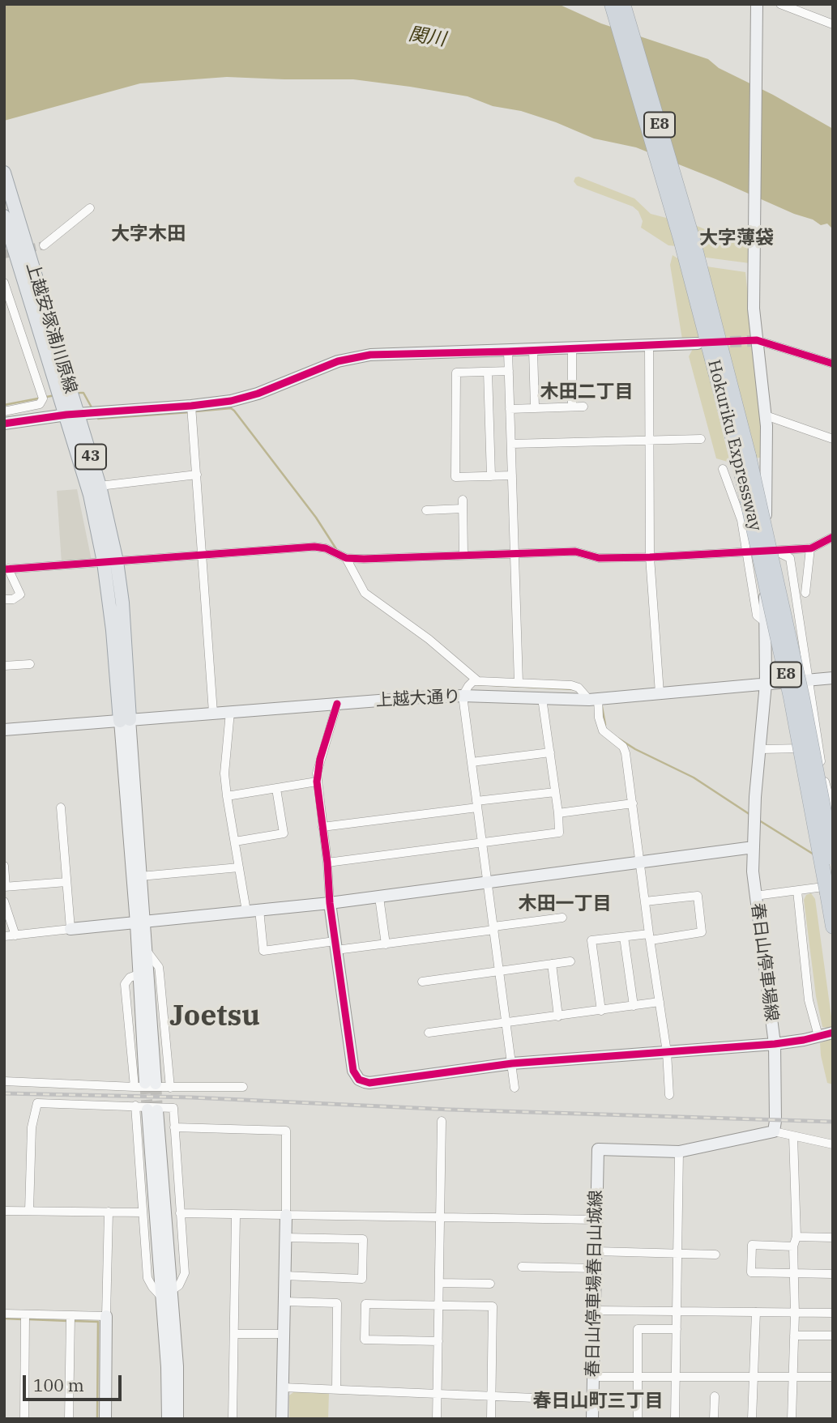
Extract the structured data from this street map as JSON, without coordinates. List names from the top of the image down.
{
  "streets": {
    "highway": ["E8", "Hokuriku Expressway"],
    "main road": ["上越安塚浦川原線", "43"],
    "street": ["上越大通り", "春日山停車場線", "春日山停車場春日山城線"]
  },
  "crossings": [
    ["上越安塚浦川原線", "上越大通り"],
    ["上越大通り", "春日山停車場線"]
  ],
  "districts": [
    "大字木田",
    "大字薄袋",
    "木田二丁目",
    "木田一丁目",
    "Joetsu",
    "春日山町三丁目"
  ],
  "water": ["関川"],
  "scale_bar": "100 m"
}
